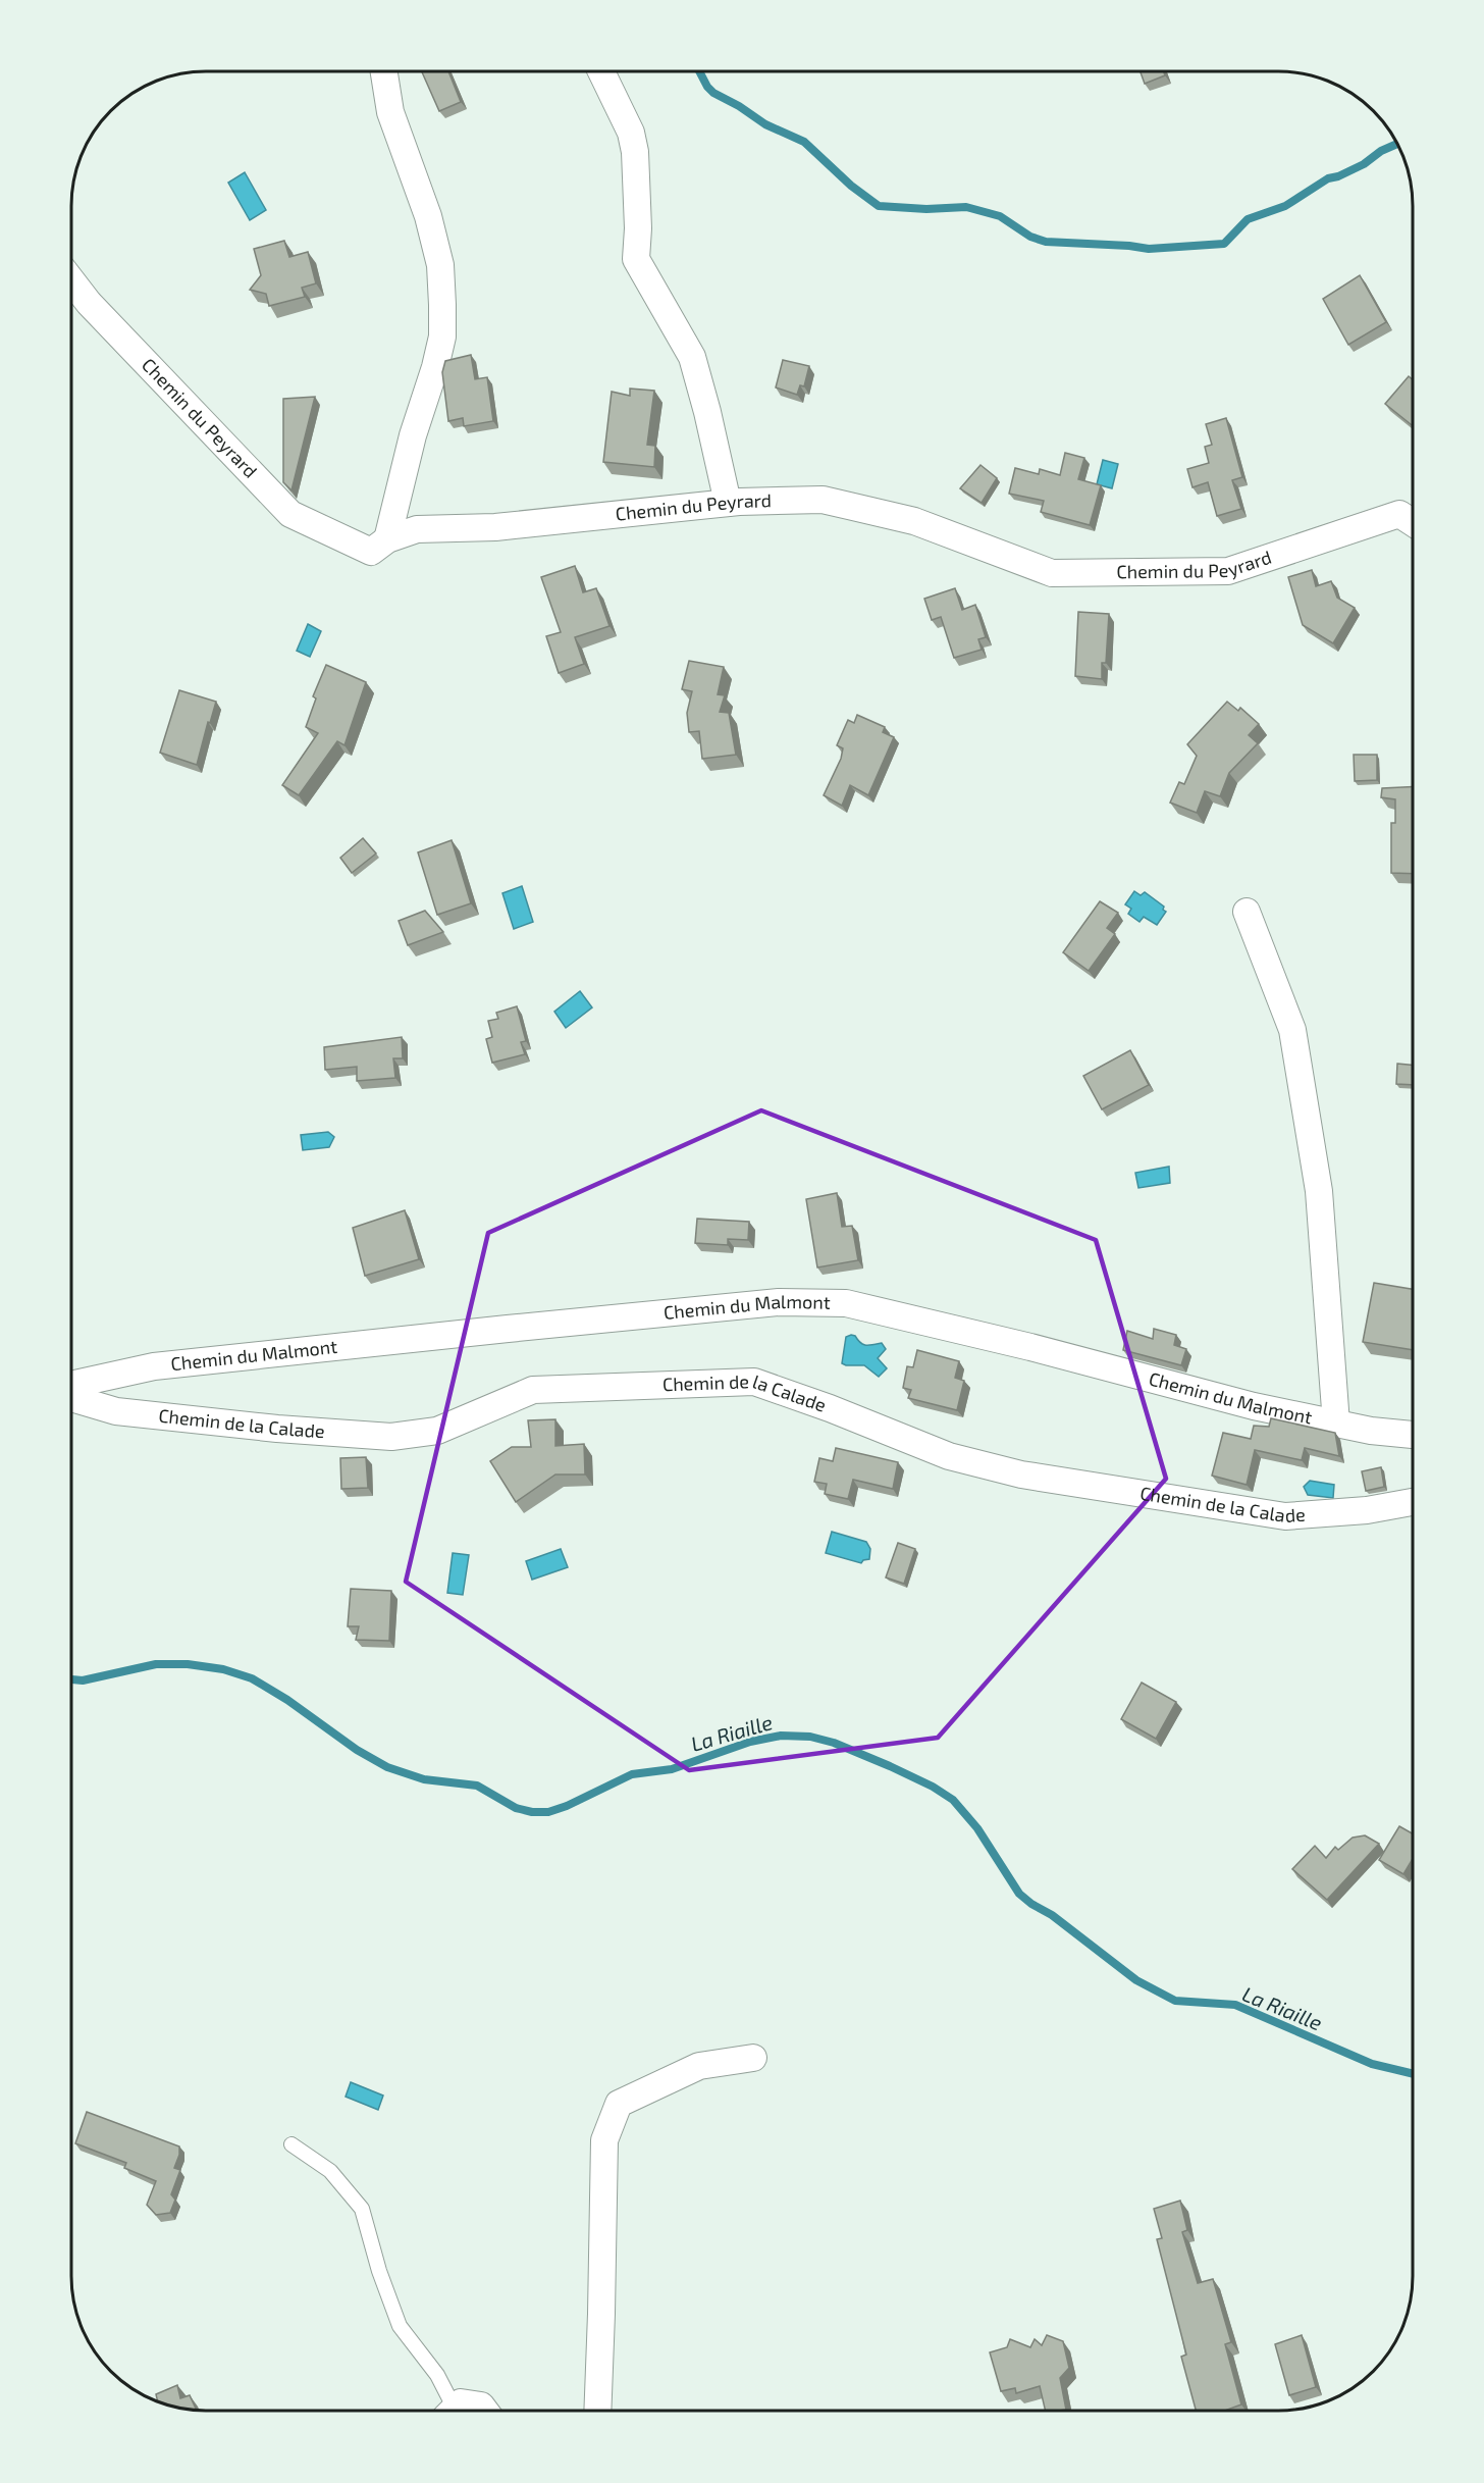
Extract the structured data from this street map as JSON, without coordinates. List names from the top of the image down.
{
  "streets": {
    "street": ["Chemin du Peyrard", "Chemin du Malmont", "Chemin de la Calade"]
  },
  "water": ["La Riaille"]
}
